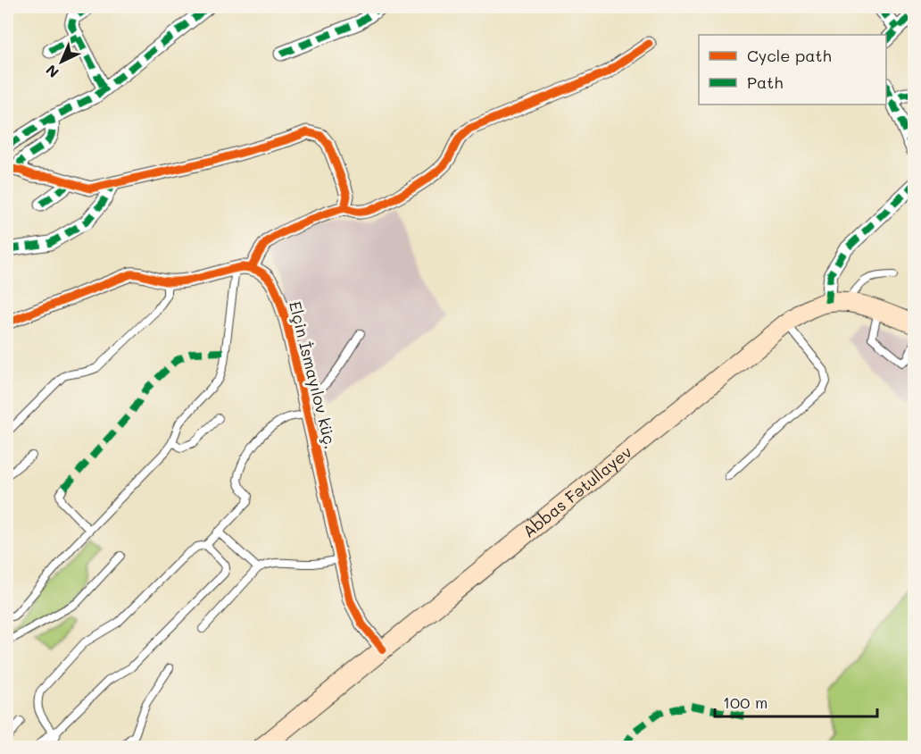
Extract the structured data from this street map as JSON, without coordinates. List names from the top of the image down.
{
  "streets": {
    "main road": ["Abbas Fətullayev"],
    "street": ["Elçin İsmayılov küç."]
  },
  "crossings": [
    ["Elçin İsmayılov küç.", "Abbas Fətullayev"]
  ],
  "legend": ["Cycle path", "Path"],
  "scale_bar": "100 m",
  "north": "bottom left"
}
